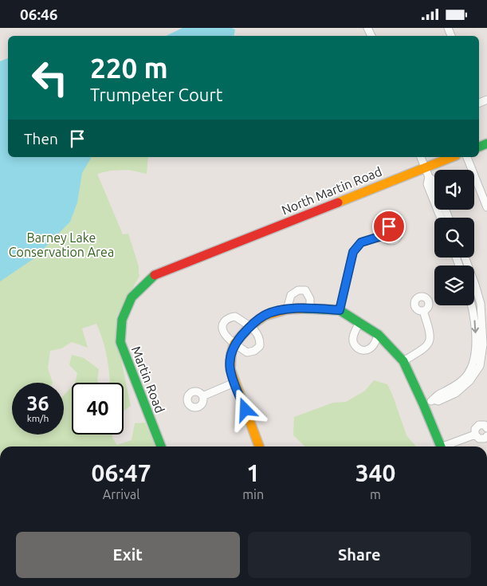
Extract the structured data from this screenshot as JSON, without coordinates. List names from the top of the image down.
{
  "streets": {
    "street": ["North Martin Road", "Martin Road"]
  },
  "crossings": [
    ["North Martin Road", "Martin Road"]
  ],
  "parks": ["Barney Lake Conservation Area"],
  "page": {
    "status": "06:46",
    "turn": ["220 m", "Trumpeter Court"],
    "then": "Then",
    "speed": "36 km/h",
    "limit": "40",
    "eta": [
      "06:47",
      "Arrival",
      "1",
      "min",
      "340",
      "m"
    ],
    "buttons": ["Exit", "Share"]
  }
}
